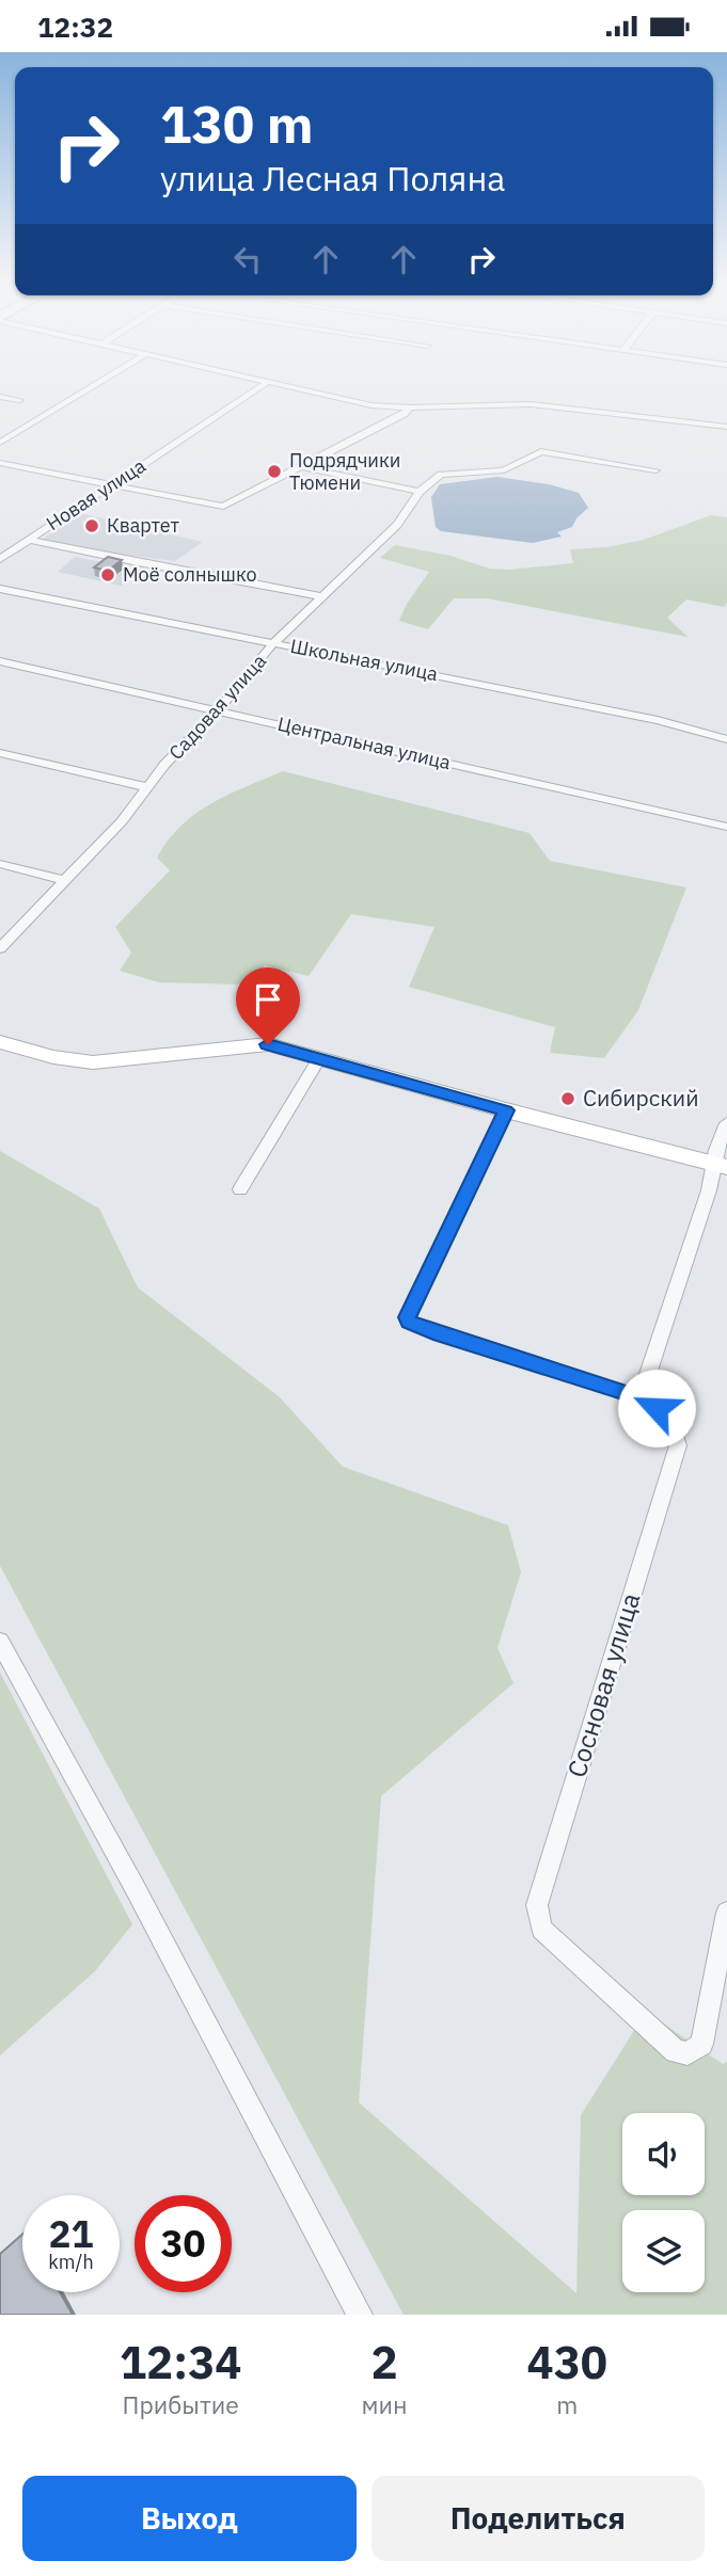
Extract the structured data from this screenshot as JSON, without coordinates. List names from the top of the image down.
{
  "streets": {
    "street": [
      "Новая улица",
      "Школьная улица",
      "Садовая улица",
      "Центральная улица",
      "Сосновая улица"
    ]
  },
  "crossings": [
    ["Школьная улица", "Садовая улица"],
    ["Садовая улица", "Центральная улица"]
  ],
  "places": [
    "Подрядчики Тюмени",
    "Квартет",
    "Моё солнышко",
    "Сибирский"
  ],
  "page": {
    "status": "12:32",
    "turn": ["130 m", "улица Лесная Поляна"],
    "speed": "21 km/h",
    "limit": "30",
    "eta": [
      "12:34",
      "Прибытие",
      "2",
      "мин",
      "430",
      "m"
    ],
    "buttons": ["Выход", "Поделиться"]
  }
}
